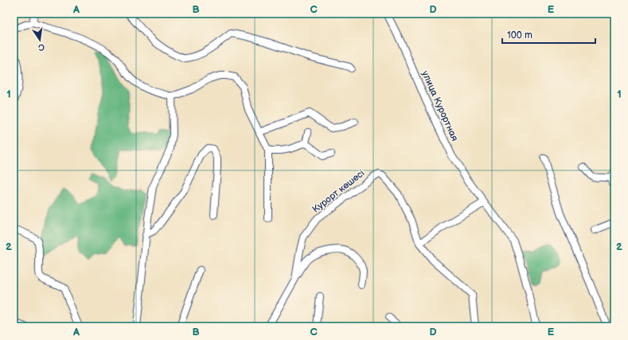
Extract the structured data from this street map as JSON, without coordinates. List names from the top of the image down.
{
  "streets": {
    "street": ["улица Курортная", "Курорт көшесі"]
  },
  "scale_bar": "100 m",
  "north": "bottom",
  "grid": {
    "columns": [
      "A",
      "B",
      "C",
      "D",
      "E"
    ],
    "rows": ["1", "2"]
  }
}
